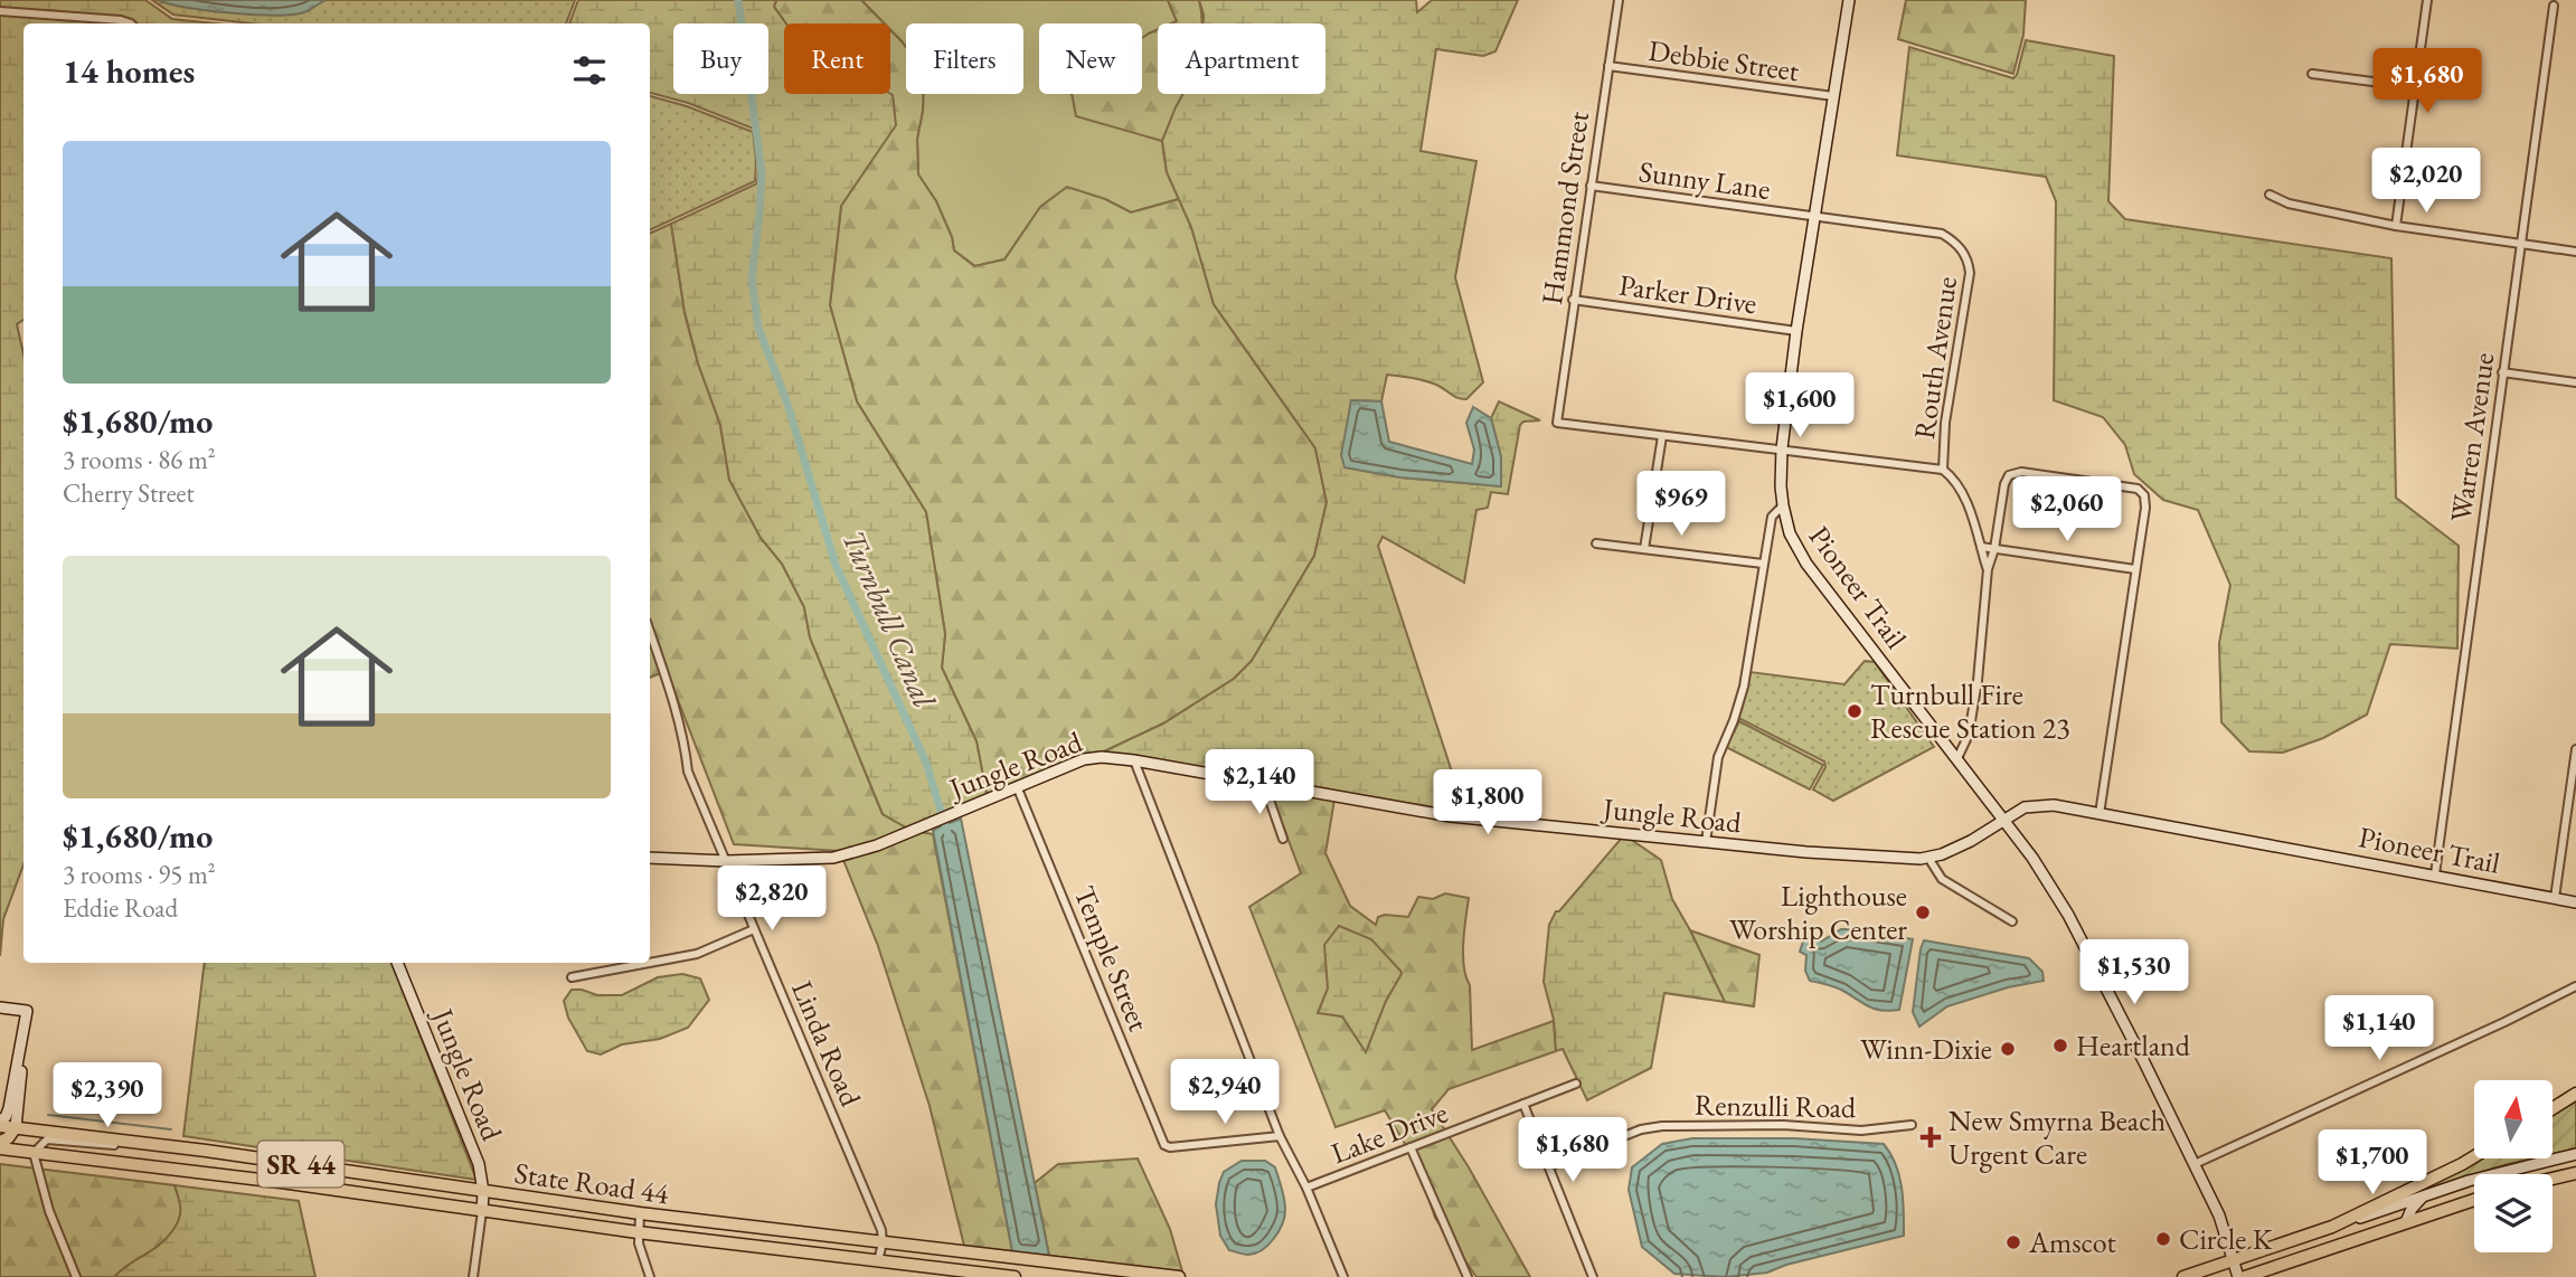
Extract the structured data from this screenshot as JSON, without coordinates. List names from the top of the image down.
{
  "streets": {
    "main road": ["SR 44", "State Road 44"],
    "street": [
      "Debbie Street",
      "Sunny Lane",
      "Hammond Street",
      "Parker Drive",
      "Routh Avenue",
      "Warren Avenue",
      "Pioneer Trail",
      "Jungle Road",
      "Temple Street",
      "Linda Road",
      "Renzulli Road",
      "Lake Drive"
    ]
  },
  "crossings": [
    ["Debbie Street", "Hammond Street"],
    ["Debbie Street", "Pioneer Trail"],
    ["Sunny Lane", "Hammond Street"],
    ["Sunny Lane", "Routh Avenue"],
    ["Sunny Lane", "Pioneer Trail"],
    ["Hammond Street", "Parker Drive"],
    ["Parker Drive", "Pioneer Trail"],
    ["Routh Avenue", "Pioneer Trail"],
    ["Warren Avenue", "Pioneer Trail"],
    ["Pioneer Trail", "Jungle Road"],
    ["Jungle Road", "Temple Street"],
    ["Jungle Road", "Linda Road"],
    ["Jungle Road", "State Road 44"],
    ["Linda Road", "State Road 44"]
  ],
  "water": ["Turnbull Canal"],
  "places": {
    "other": [
      "Turnbull Fire Rescue Station 23",
      "Lighthouse Worship Center",
      "Heartland",
      "Winn-Dixie",
      "Circle K",
      "Amscot"
    ],
    "health": ["New Smyrna Beach Urgent Care"]
  },
  "north": "top",
  "page": {
    "chip": [
      "Buy",
      "Rent",
      "Filters",
      "New",
      "Apartment"
    ],
    "heading": "14 homes",
    "price": [
      "$1,680",
      "$2,020",
      "$1,600",
      "$969",
      "$2,060",
      "$2,140",
      "$1,800",
      "$2,820",
      "$1,530",
      "$1,140",
      "$2,940",
      "$2,390",
      "$1,680",
      "$1,700"
    ],
    "list": [
      {
        "name": "$1,680/mo",
        "note": "3 rooms · 86 m² · Cherry Street"
      },
      {
        "name": "$1,680/mo",
        "note": "3 rooms · 95 m² · Eddie Road"
      }
    ]
  }
}
